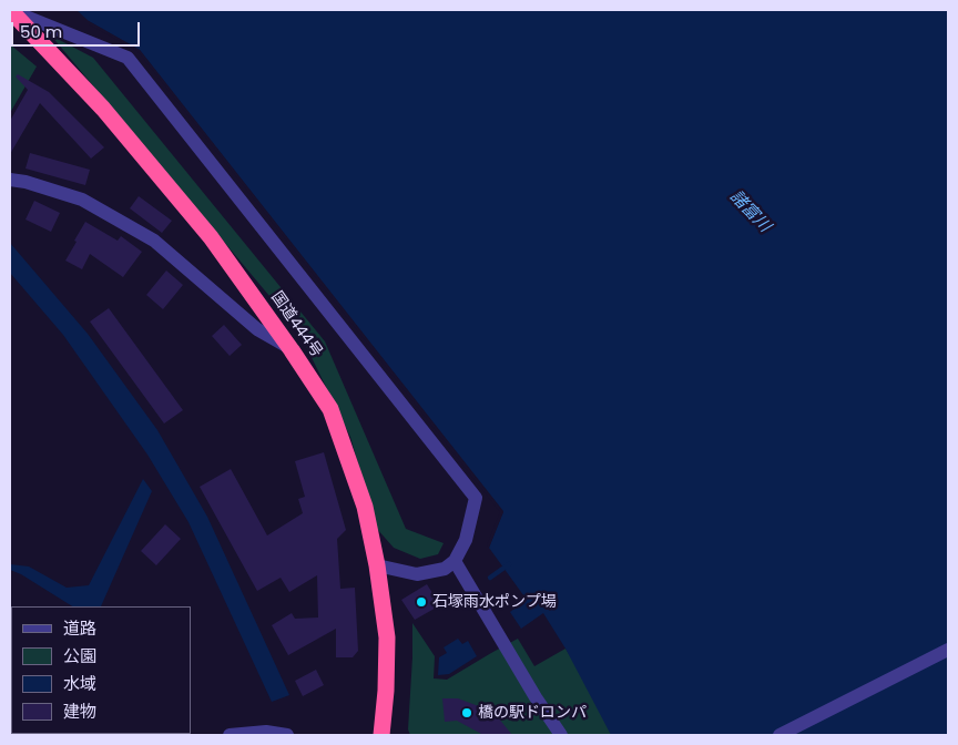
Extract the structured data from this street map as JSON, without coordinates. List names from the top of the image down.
{
  "streets": {
    "highway": ["国道444号"]
  },
  "water": ["諸富川"],
  "places": ["石塚雨水ポンプ場", "橋の駅ドロンパ"],
  "legend": [
    "道路",
    "公園",
    "水域",
    "建物"
  ],
  "scale_bar": "50 m"
}
